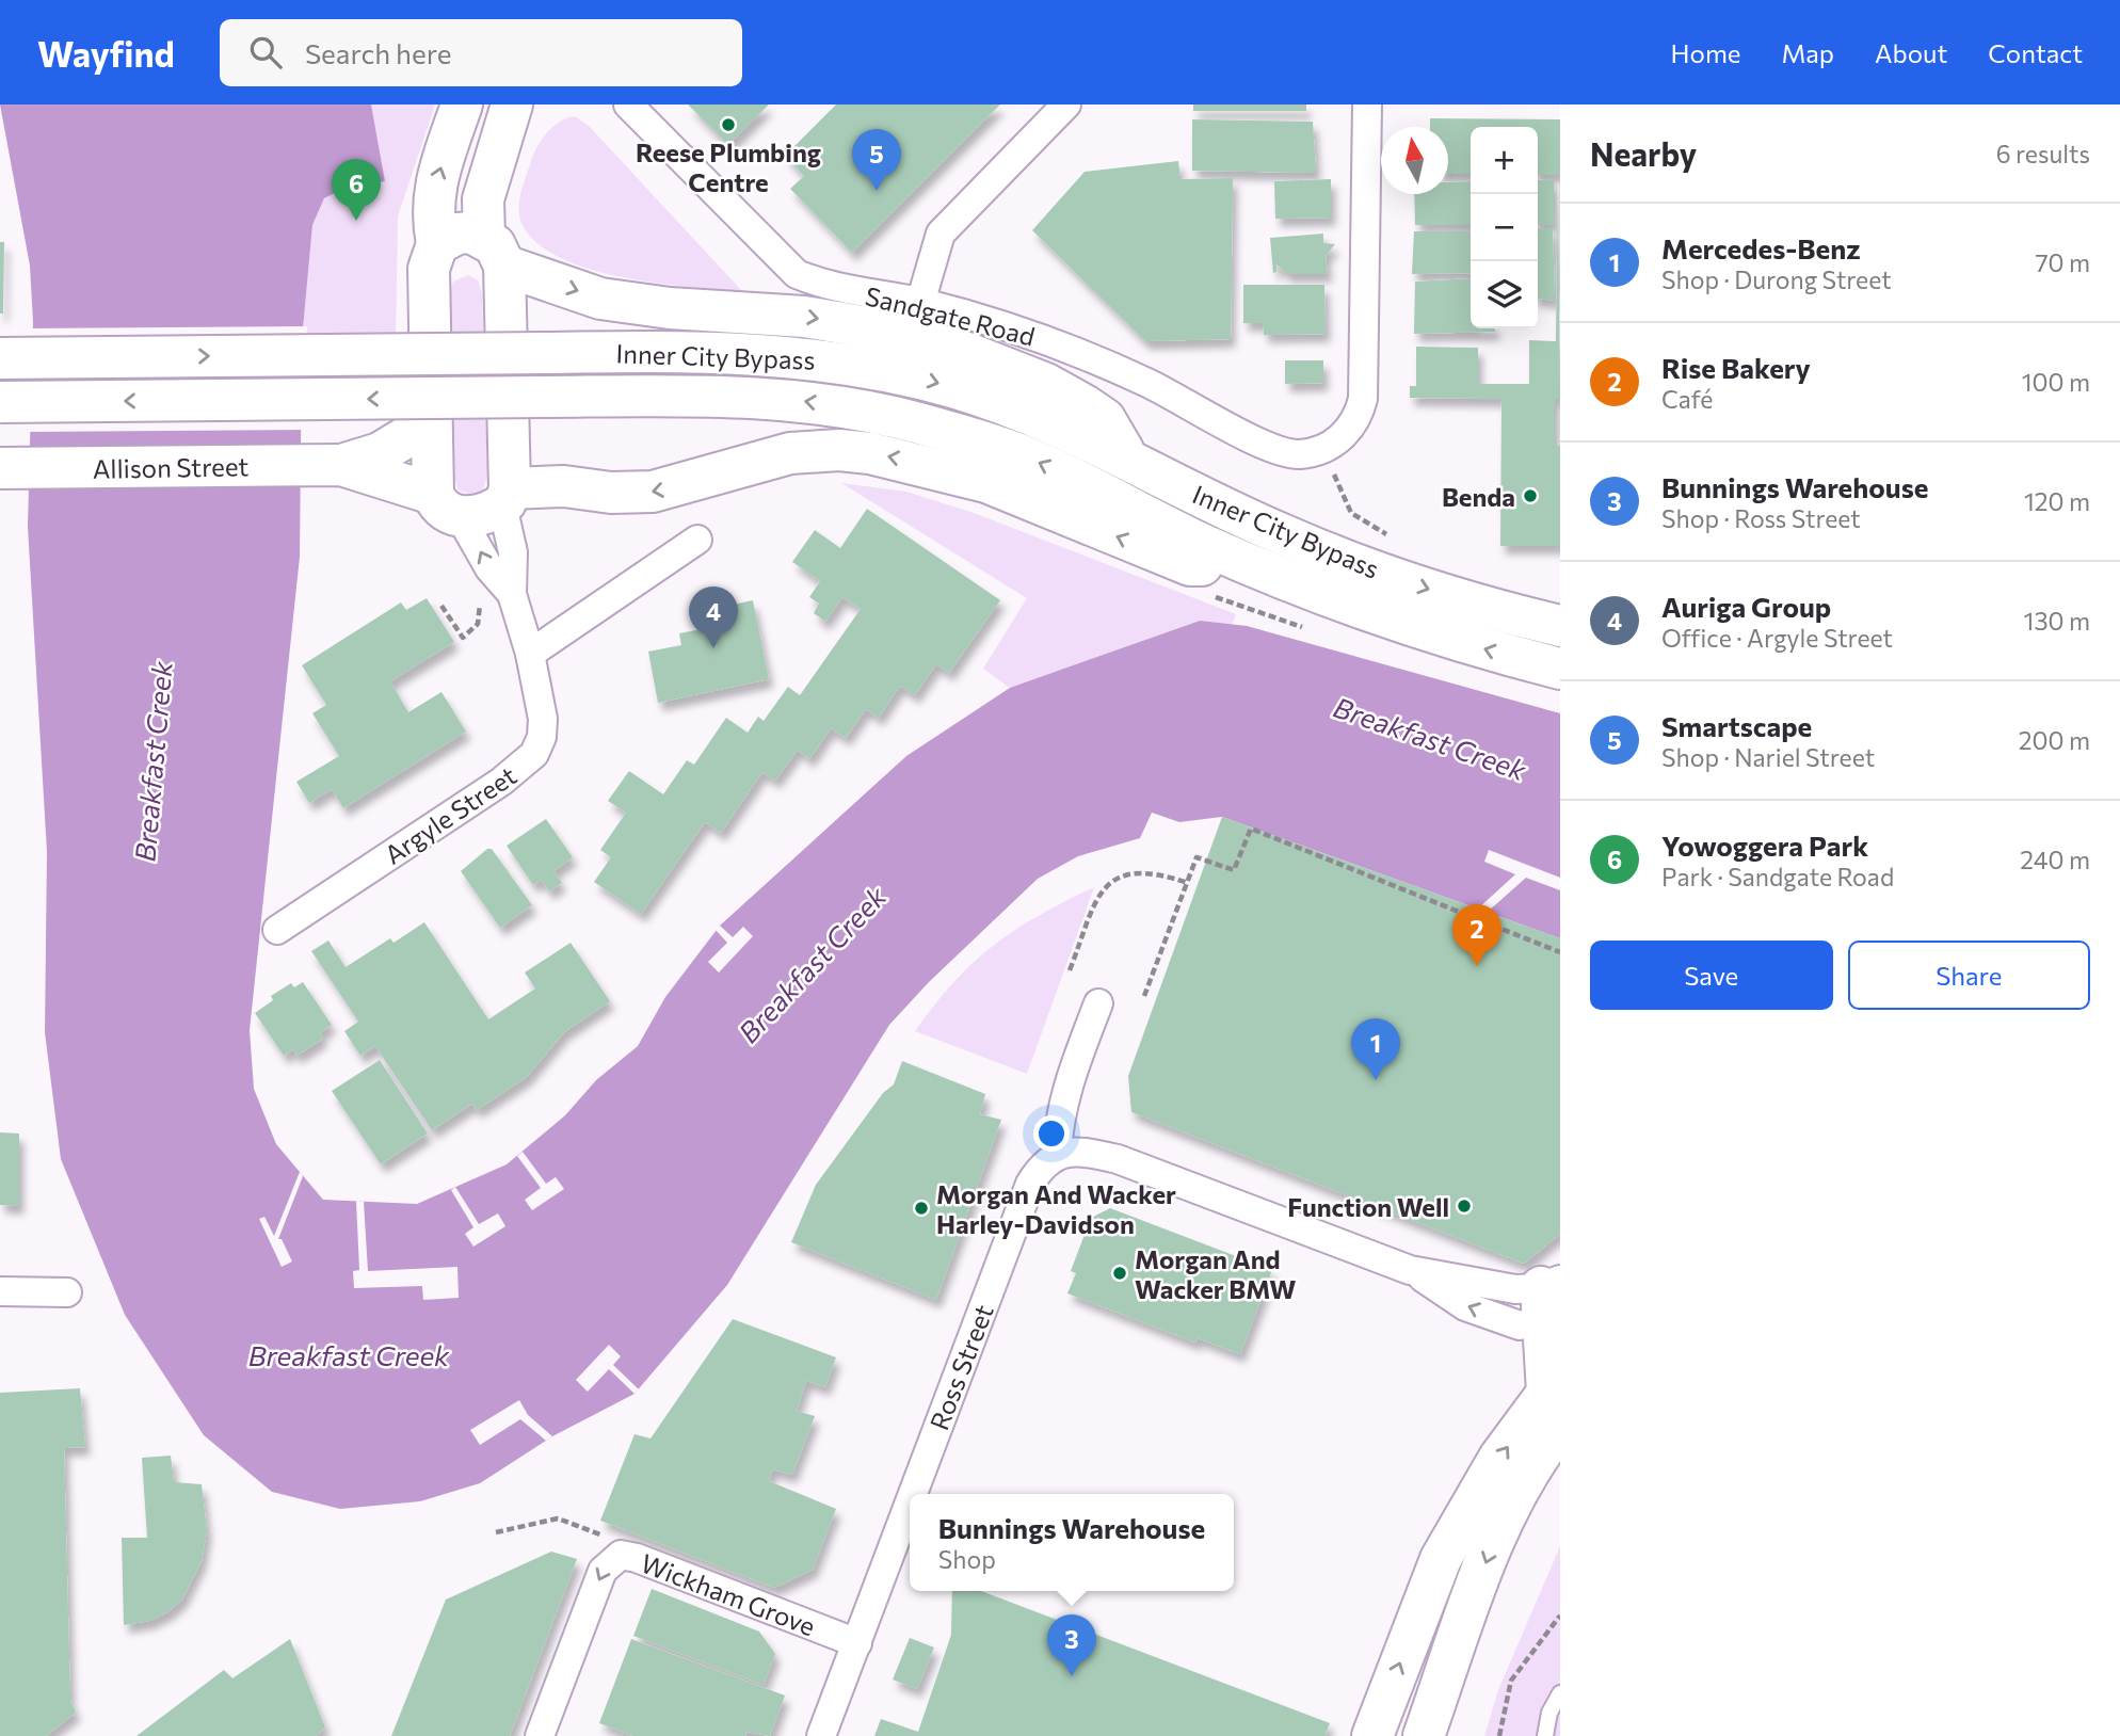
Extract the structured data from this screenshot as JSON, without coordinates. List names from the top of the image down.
{
  "streets": {
    "main road": ["Inner City Bypass", "Allison Street"],
    "street": [
      "Sandgate Road",
      "Argyle Street",
      "Ross Street",
      "Wickham Grove"
    ]
  },
  "crossings": [
    ["Allison Street", "Argyle Street"],
    ["Ross Street", "Wickham Grove"]
  ],
  "one_way": ["Wickham Grove"],
  "water": ["Breakfast Creek"],
  "places": [
    "Reese Plumbing Centre",
    "Benda",
    "Function Well",
    "Morgan And Wacker Harley-Davidson",
    "Morgan And Wacker BMW"
  ],
  "north": "top",
  "page": {
    "header": "Wayfind",
    "search": "Search here",
    "nav": [
      "Home",
      "Map",
      "About",
      "Contact"
    ],
    "heading": ["Nearby", "6 results"],
    "map_buttons": ["+", "−"],
    "pins": [
      "5",
      "6",
      "4",
      "2",
      "1",
      "3"
    ],
    "list": [
      {
        "mark": "1",
        "name": "Mercedes-Benz",
        "note": "Shop · Durong Street",
        "value": "70 m"
      },
      {
        "mark": "2",
        "name": "Rise Bakery",
        "note": "Café",
        "value": "100 m"
      },
      {
        "mark": "3",
        "name": "Bunnings Warehouse",
        "note": "Shop · Ross Street",
        "value": "120 m"
      },
      {
        "mark": "4",
        "name": "Auriga Group",
        "note": "Office · Argyle Street",
        "value": "130 m"
      },
      {
        "mark": "5",
        "name": "Smartscape",
        "note": "Shop · Nariel Street",
        "value": "200 m"
      },
      {
        "mark": "6",
        "name": "Yowoggera Park",
        "note": "Park · Sandgate Road",
        "value": "240 m"
      }
    ],
    "buttons": ["Save", "Share"],
    "popup": ["Bunnings Warehouse", "Shop"]
  }
}
